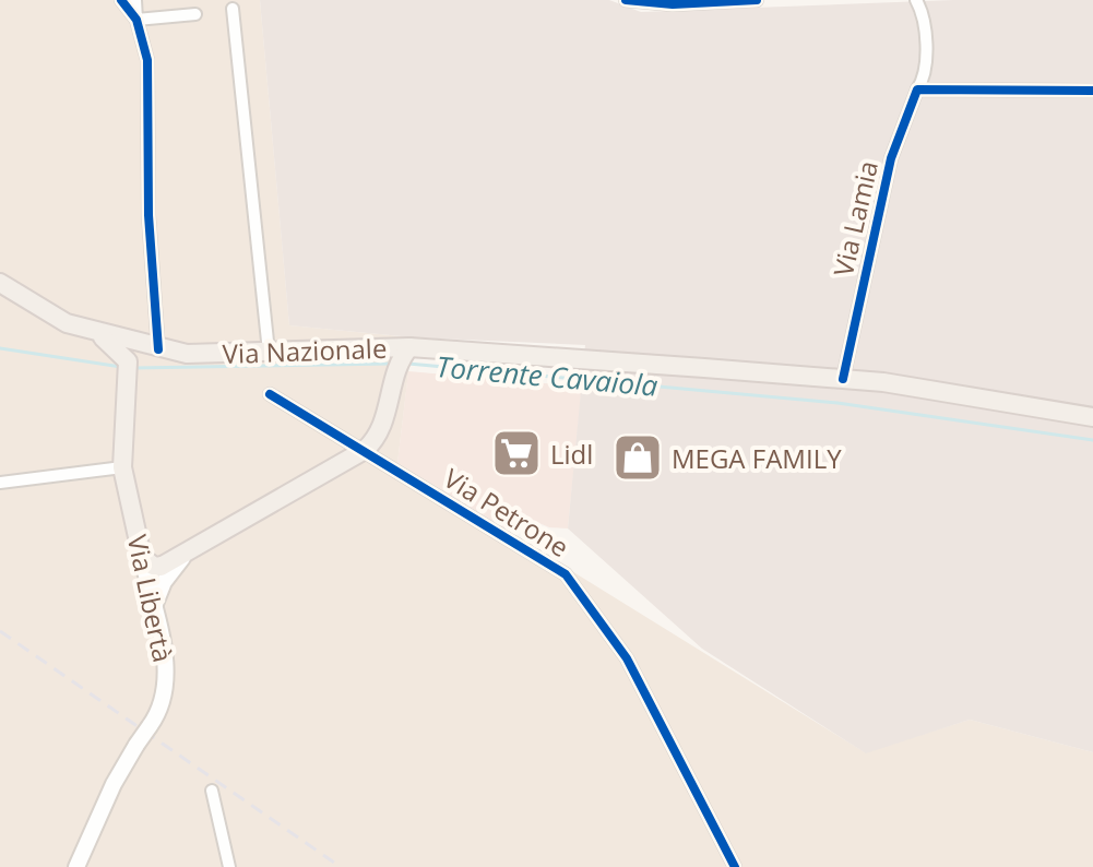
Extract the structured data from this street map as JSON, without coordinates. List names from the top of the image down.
{
  "streets": {
    "main road": ["Via Nazionale", "Via Libertà"],
    "street": ["Via Lamia", "Via Petrone"]
  },
  "crossings": [
    ["Via Lamia", "Via Nazionale"]
  ],
  "water": ["Torrente Cavaiola"],
  "places": {
    "supermarket": ["Lidl"],
    "shop": ["MEGA FAMILY"]
  }
}
